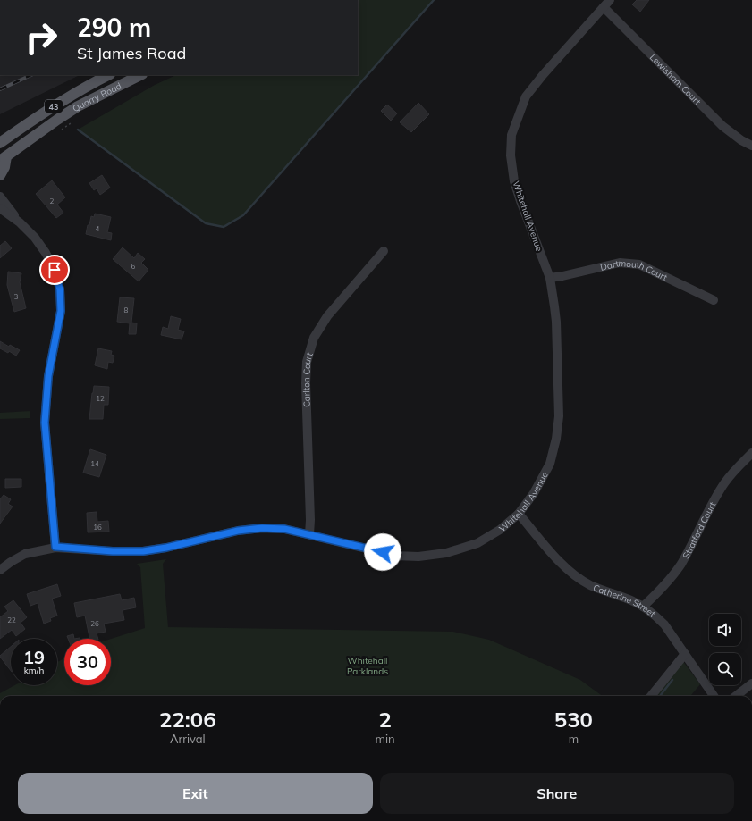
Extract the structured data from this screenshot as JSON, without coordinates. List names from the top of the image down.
{
  "streets": {
    "main road": ["Quarry Road", "43"],
    "street": [
      "Lewisham Court",
      "Whitehall Avenue",
      "Dartmouth Court",
      "Carlton Court",
      "Stratford Court",
      "Catherine Street"
    ]
  },
  "crossings": [
    ["Lewisham Court", "Whitehall Avenue"],
    ["Whitehall Avenue", "Dartmouth Court"],
    ["Whitehall Avenue", "Carlton Court"],
    ["Whitehall Avenue", "Catherine Street"],
    ["Stratford Court", "Catherine Street"]
  ],
  "parks": ["Whitehall Parklands"],
  "house_numbers": [
    "2",
    "4",
    "6",
    "3",
    "8",
    "12",
    "14",
    "16",
    "22",
    "26"
  ],
  "page": {
    "turn": ["290 m", "St James Road"],
    "speed": "19 km/h",
    "limit": "30",
    "eta": [
      "22:06",
      "Arrival",
      "2",
      "min",
      "530",
      "m"
    ],
    "buttons": ["Exit", "Share"]
  }
}
